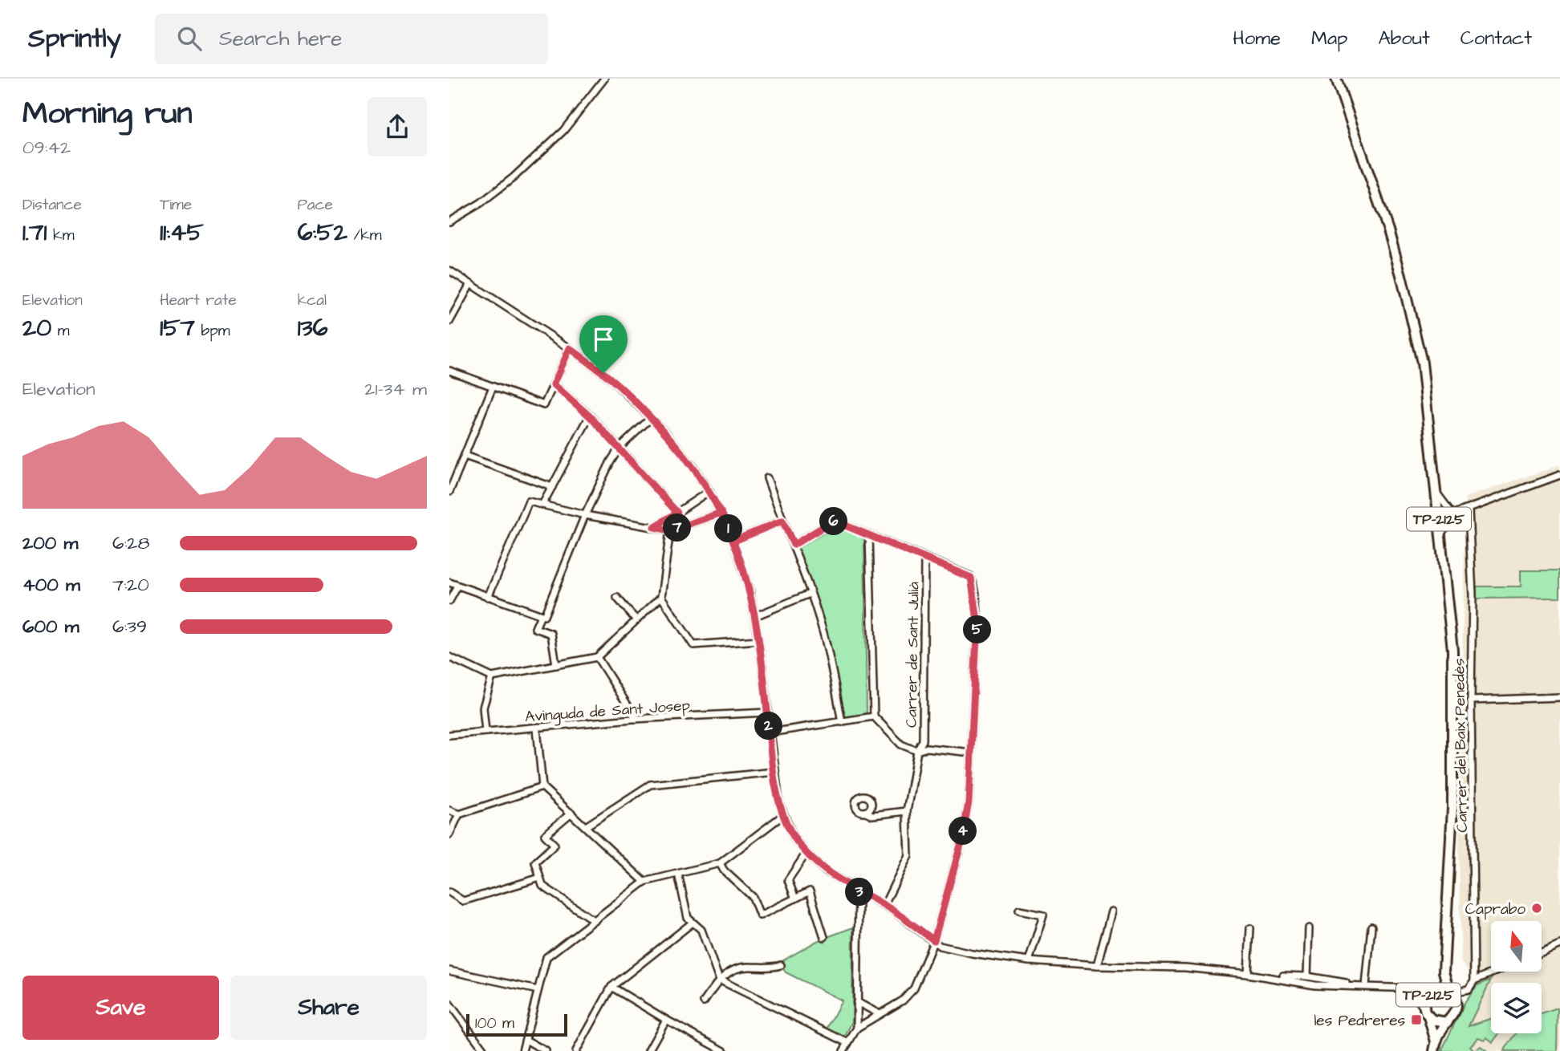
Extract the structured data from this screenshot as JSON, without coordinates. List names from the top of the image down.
{
  "streets": {
    "main road": ["TP-2125"],
    "street": ["Carrer de Sant Julià", "Avinguda de Sant Josep", "Carrer del Baix Penedès"]
  },
  "places": {
    "other": ["Caprabo"],
    "transit": ["les Pedreres"]
  },
  "scale_bar": "100 m",
  "north": "top",
  "page": {
    "header": "Sprintly",
    "search": "Search here",
    "nav": [
      "Home",
      "Map",
      "About",
      "Contact"
    ],
    "heading": ["Morning run", "09:42"],
    "stats": [
      ["Distance", "1.71 km"],
      ["Time", "11:45"],
      ["Pace", "6:52 /km"],
      ["Elevation", "20 m"],
      ["Heart rate", "157 bpm"],
      ["kcal", "136"]
    ],
    "chart": ["Elevation", "21–34 m"],
    "pins": [
      "6",
      "7",
      "1",
      "5",
      "2",
      "4",
      "3"
    ],
    "list": [
      {
        "name": "200 m",
        "note": "6:28"
      },
      {
        "name": "400 m",
        "note": "7:20"
      },
      {
        "name": "600 m",
        "note": "6:39"
      }
    ],
    "buttons": ["Save", "Share"],
    "scale": "100 m"
  }
}
